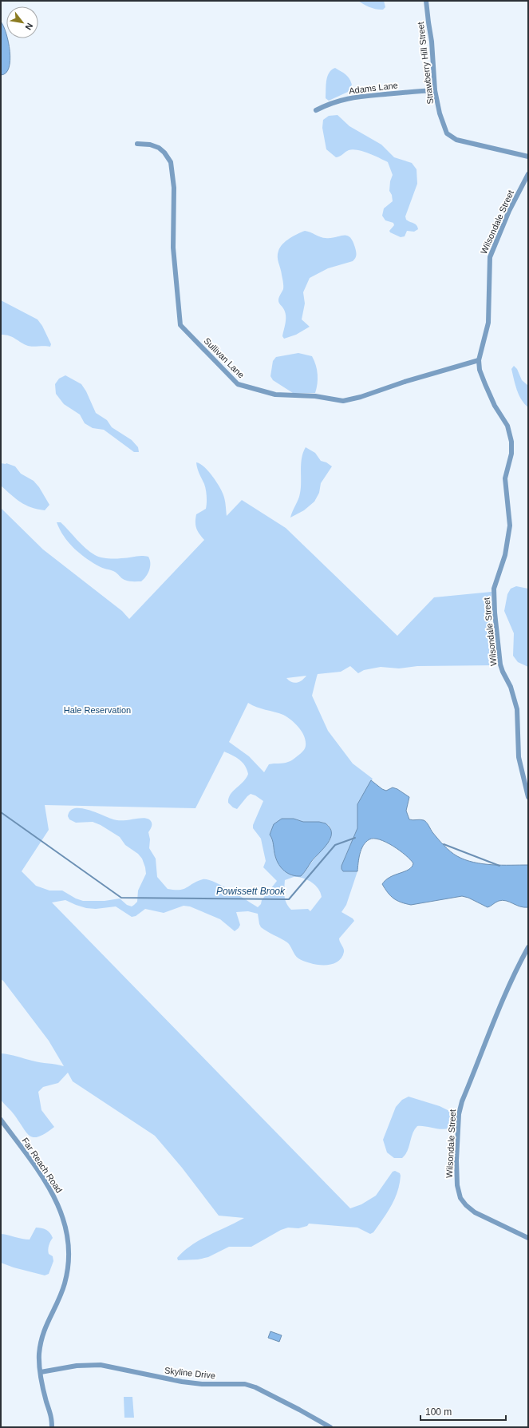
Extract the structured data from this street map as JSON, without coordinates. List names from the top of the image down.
{
  "streets": {
    "street": [
      "Strawberry Hill Street",
      "Adams Lane",
      "Wilsondale Street",
      "Sullivan Lane",
      "Far Reach Road",
      "Skyline Drive"
    ]
  },
  "crossings": [
    ["Strawberry Hill Street", "Adams Lane"],
    ["Wilsondale Street", "Sullivan Lane"],
    ["Far Reach Road", "Skyline Drive"]
  ],
  "water": ["Powissett Brook"],
  "parks": ["Hale Reservation"],
  "scale_bar": "100 m",
  "north": "bottom right"
}
